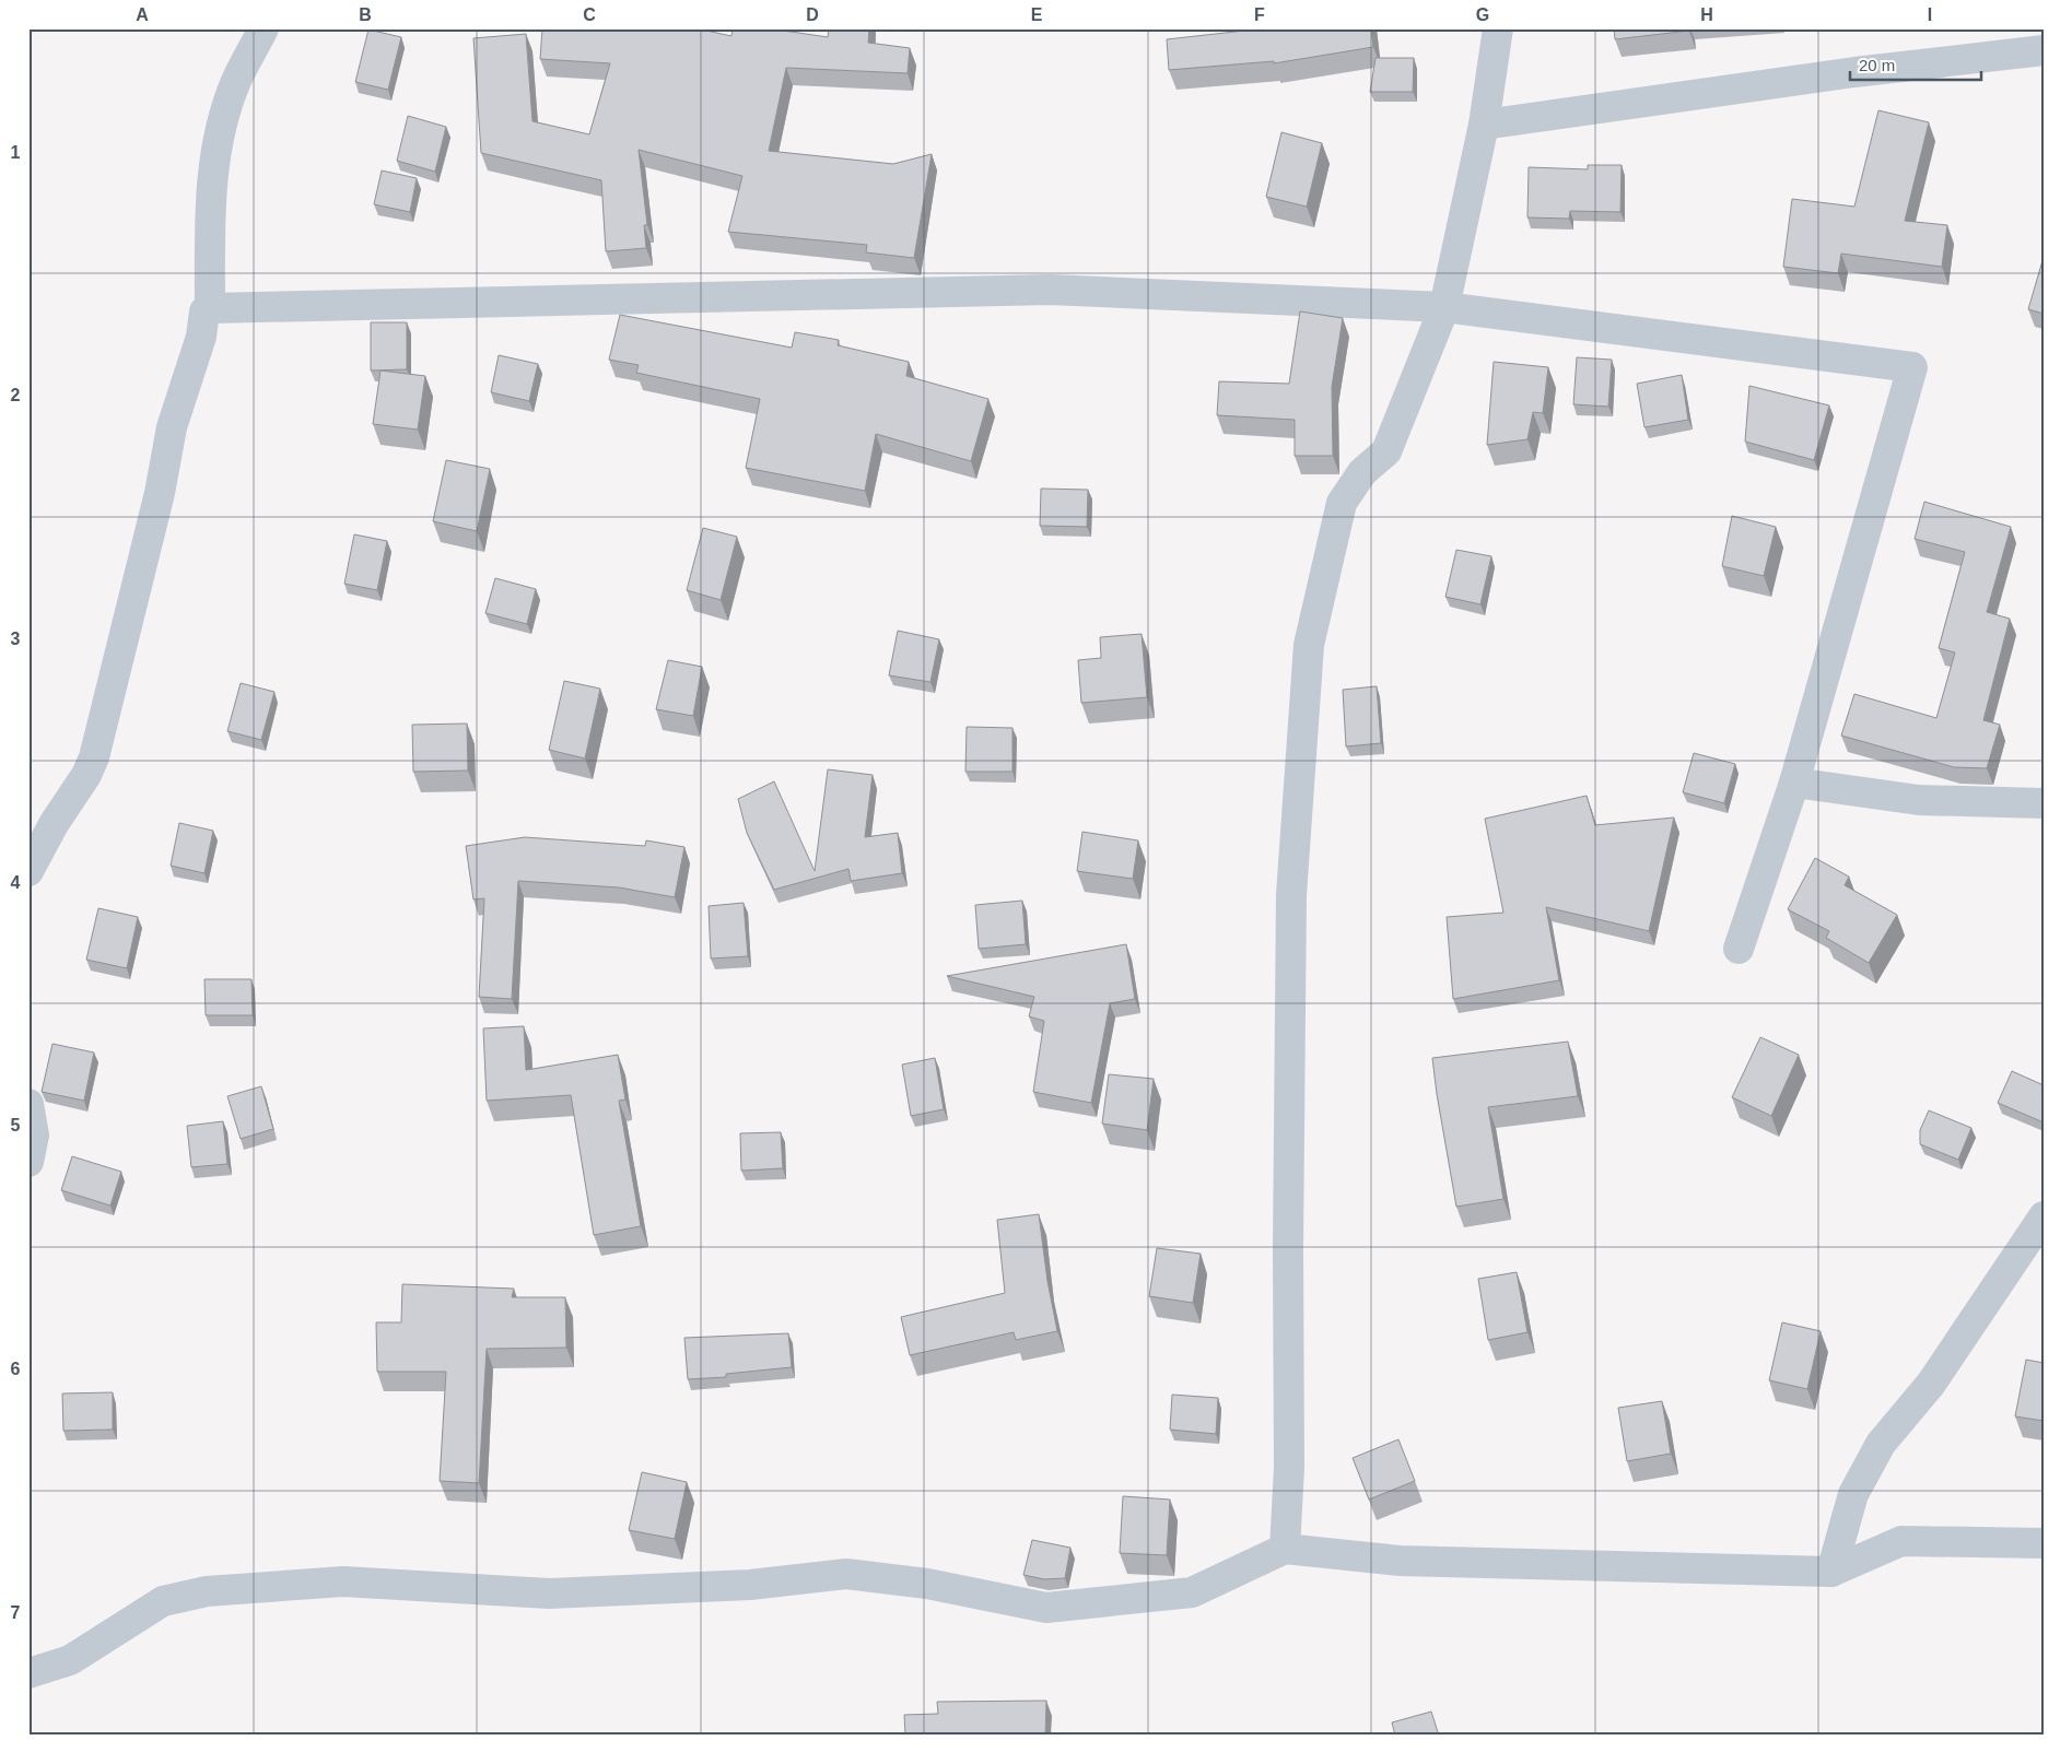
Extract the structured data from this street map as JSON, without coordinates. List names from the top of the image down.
{
  "scale_bar": "20 m",
  "grid": {
    "columns": [
      "A",
      "B",
      "C",
      "D",
      "E",
      "F",
      "G",
      "H",
      "I"
    ],
    "rows": [
      "1",
      "2",
      "3",
      "4",
      "5",
      "6",
      "7"
    ]
  }
}
